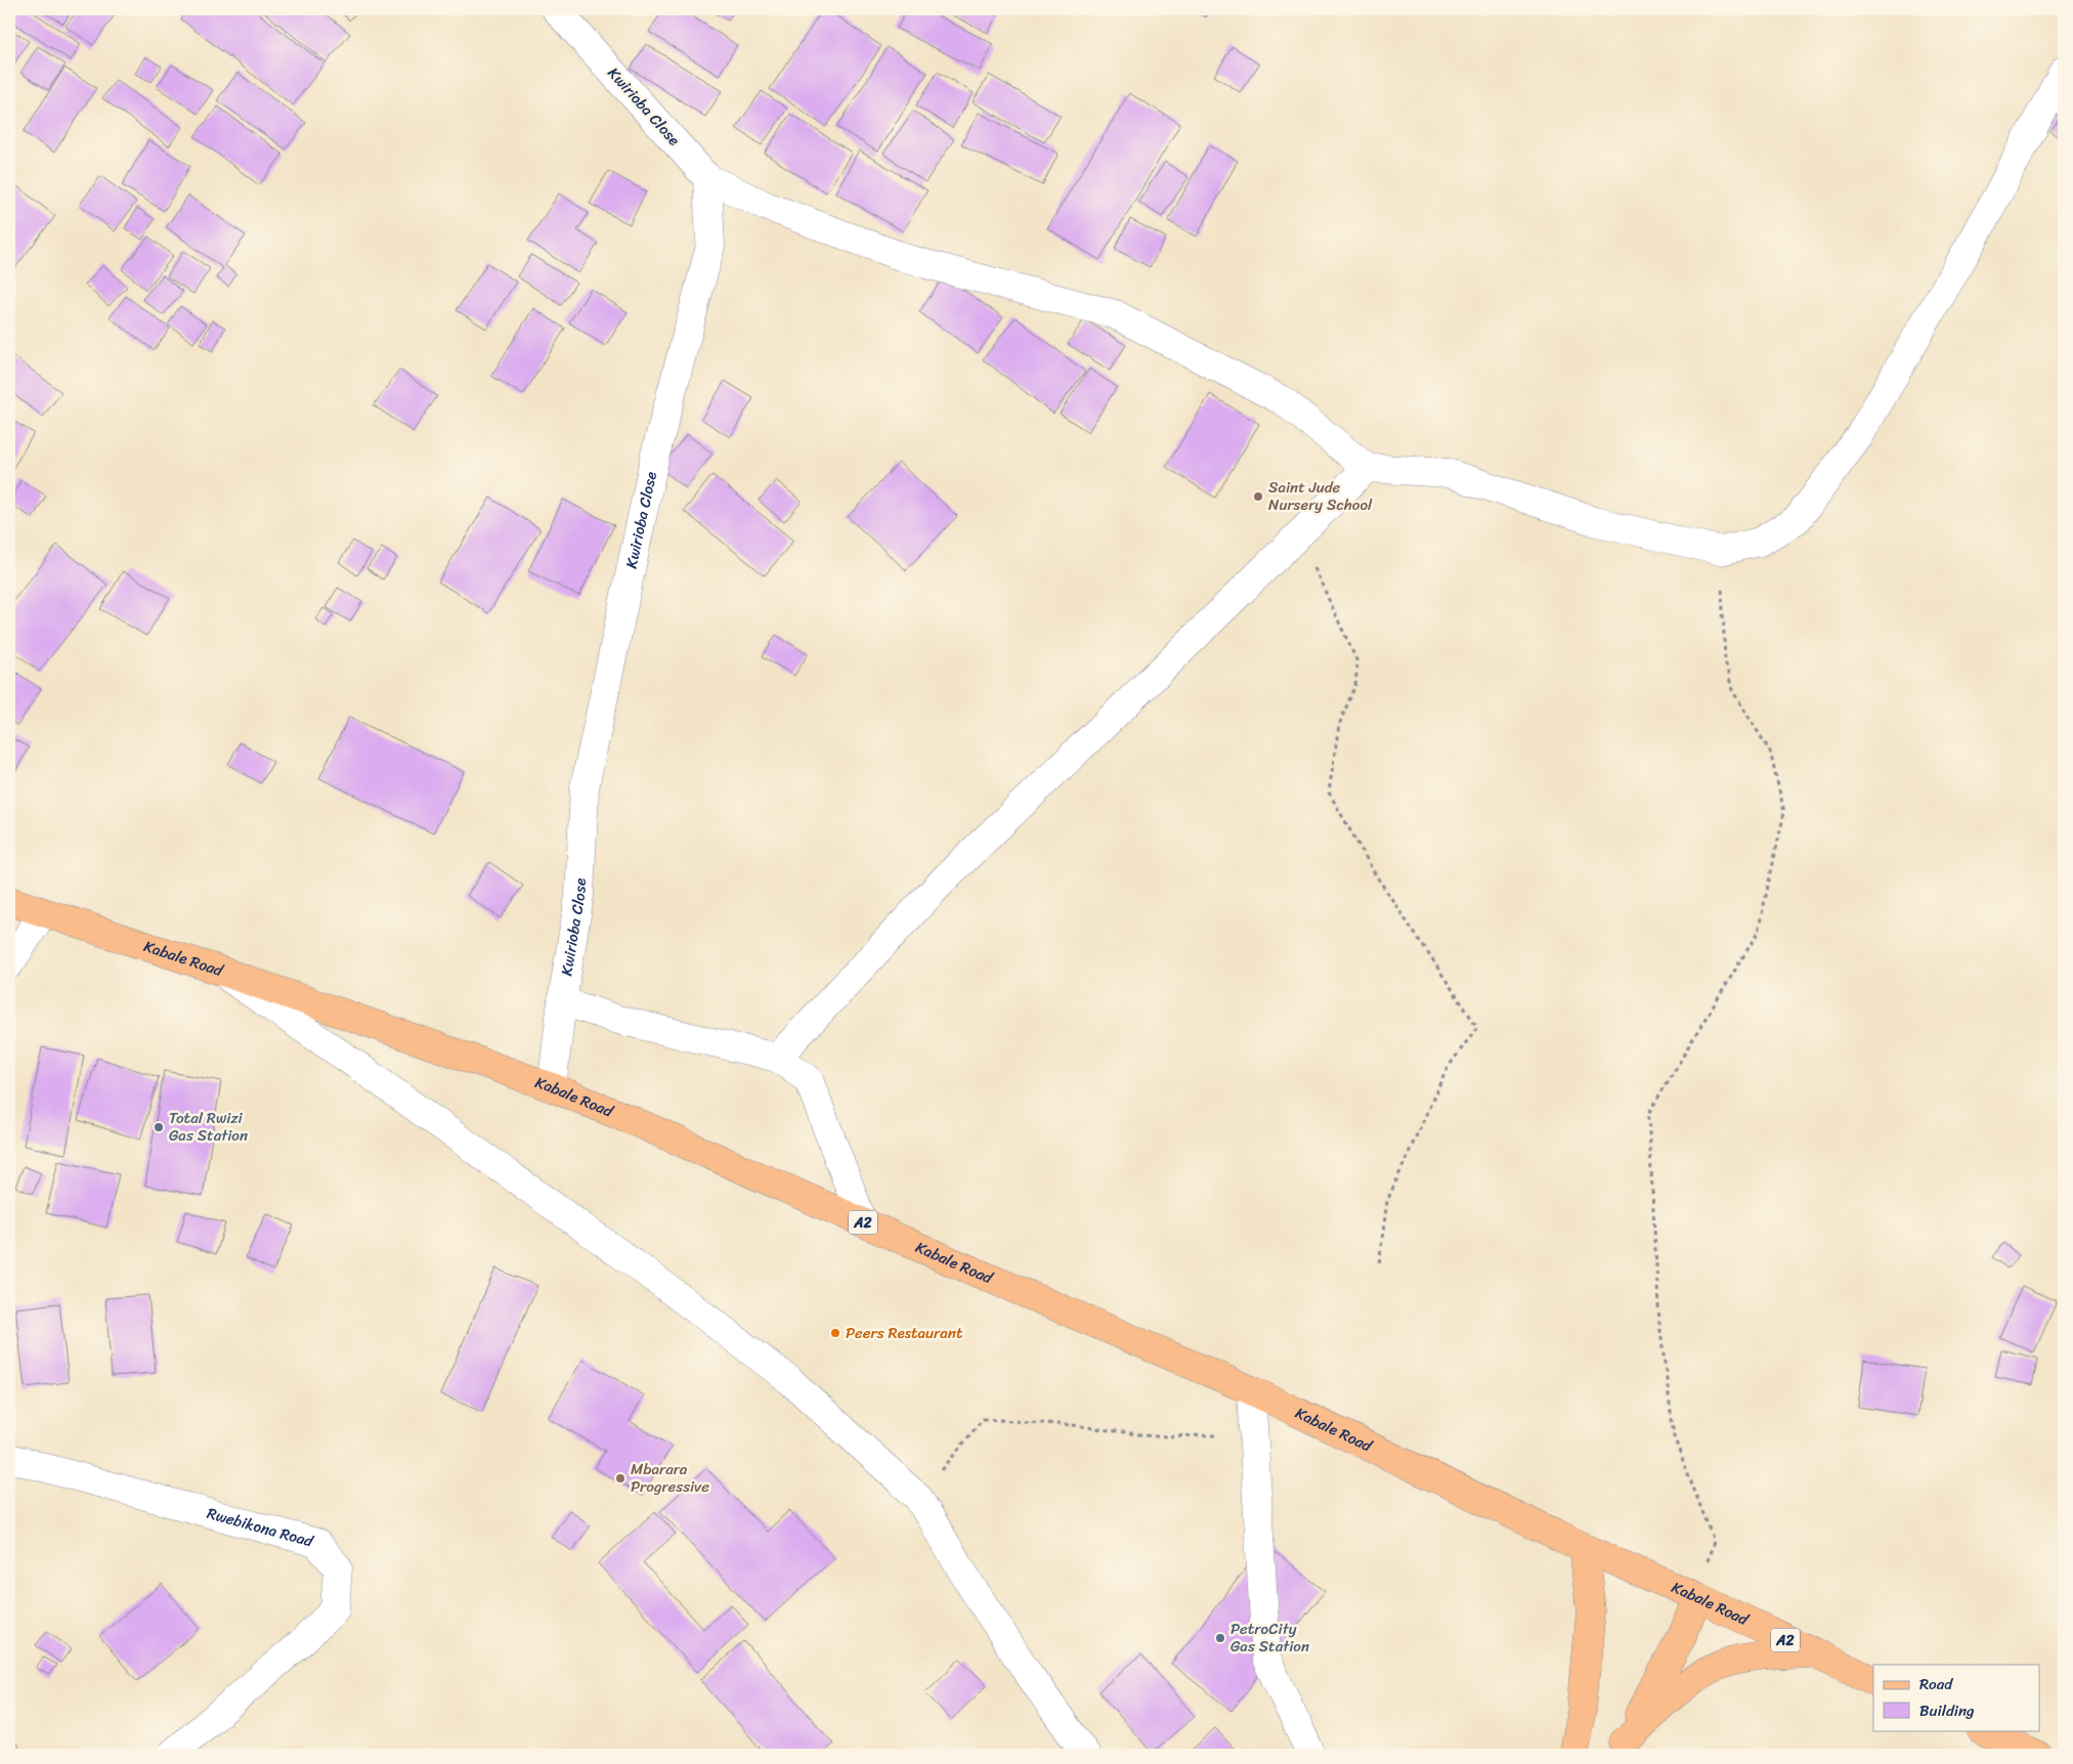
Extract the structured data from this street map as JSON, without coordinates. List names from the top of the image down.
{
  "streets": {
    "main road": ["Kabale Road", "A2"],
    "street": ["Kwirioba Close", "Rwebikona Road"]
  },
  "crossings": [
    ["Kwirioba Close", "Kabale Road"]
  ],
  "places": [
    "Saint Jude Nursery School",
    "Total Rwizi Gas Station",
    "Peers Restaurant",
    "Mbarara Progressive",
    "PetroCity Gas Station"
  ],
  "legend": ["Road", "Building"]
}
